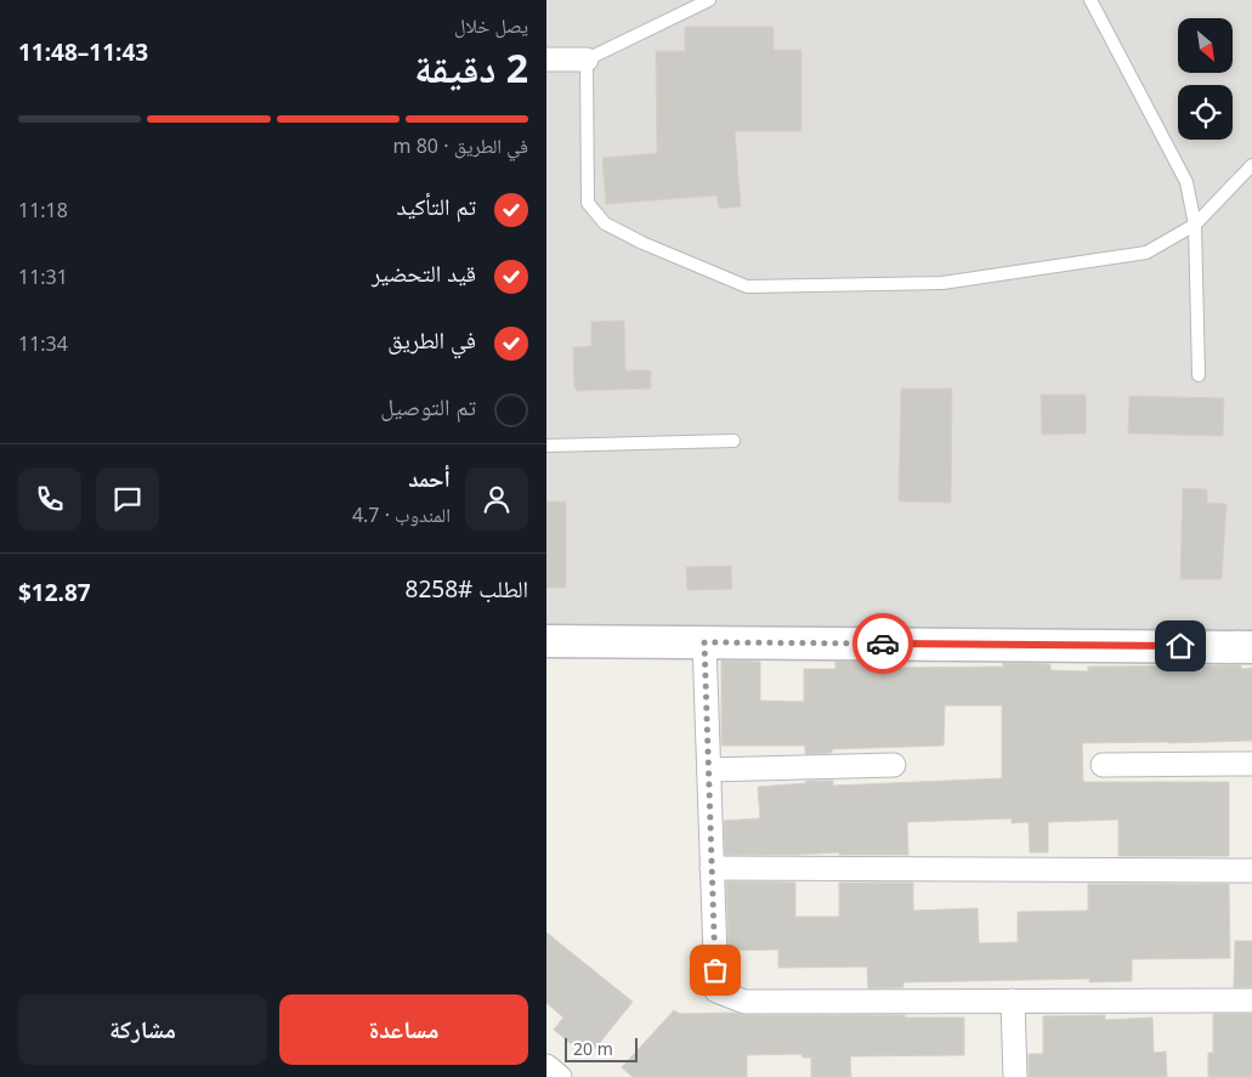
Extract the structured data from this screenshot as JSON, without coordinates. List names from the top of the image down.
{
  "scale_bar": "20 m",
  "north": "bottom right",
  "page": {
    "heading": ["2 دقيقة", "يصل خلال", "11:43–11:48"],
    "panel": [
      "أحمد",
      "المندوب · 4.7",
      "الطلب #8258",
      "$12.87"
    ],
    "bar": "في الطريق · 80 m",
    "list": [
      ["تم التأكيد", "11:18"],
      ["قيد التحضير", "11:31"],
      ["في الطريق", "11:34"],
      "تم التوصيل"
    ],
    "buttons": ["مساعدة", "مشاركة"],
    "scale": "20 m"
  }
}
